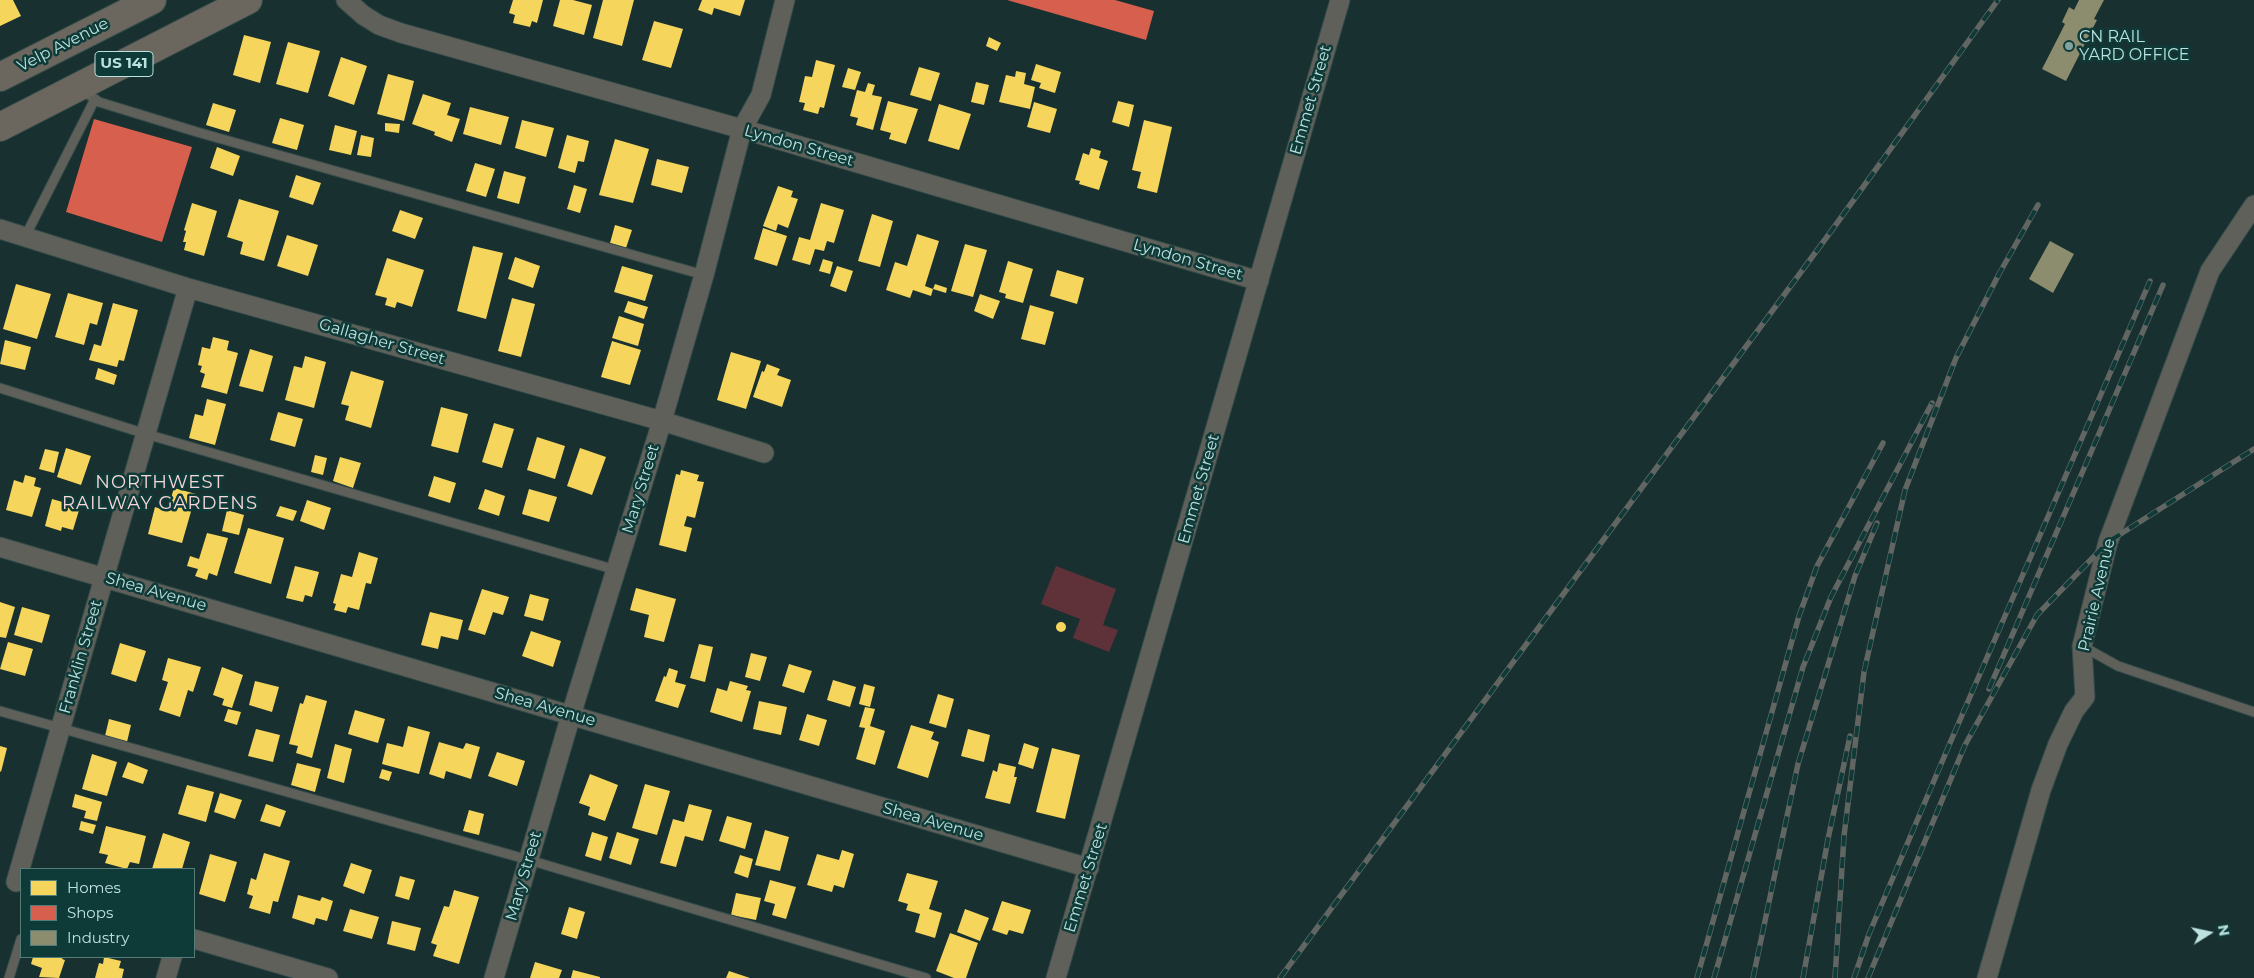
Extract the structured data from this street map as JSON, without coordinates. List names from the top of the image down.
{
  "streets": {
    "main road": ["Velp Avenue", "US 141"],
    "street": [
      "Emmet Street",
      "Lyndon Street",
      "Gallagher Street",
      "Mary Street",
      "Shea Avenue",
      "Prairie Avenue",
      "Franklin Street"
    ]
  },
  "crossings": [
    ["Emmet Street", "Lyndon Street"],
    ["Emmet Street", "Shea Avenue"],
    ["Lyndon Street", "Mary Street"],
    ["Gallagher Street", "Mary Street"],
    ["Gallagher Street", "Franklin Street"],
    ["Mary Street", "Shea Avenue"],
    ["Shea Avenue", "Franklin Street"]
  ],
  "districts": ["NORTHWEST RAILWAY GARDENS"],
  "places": ["CN RAIL YARD OFFICE"],
  "legend": ["Homes", "Shops", "Industry"],
  "north": "right"
}
